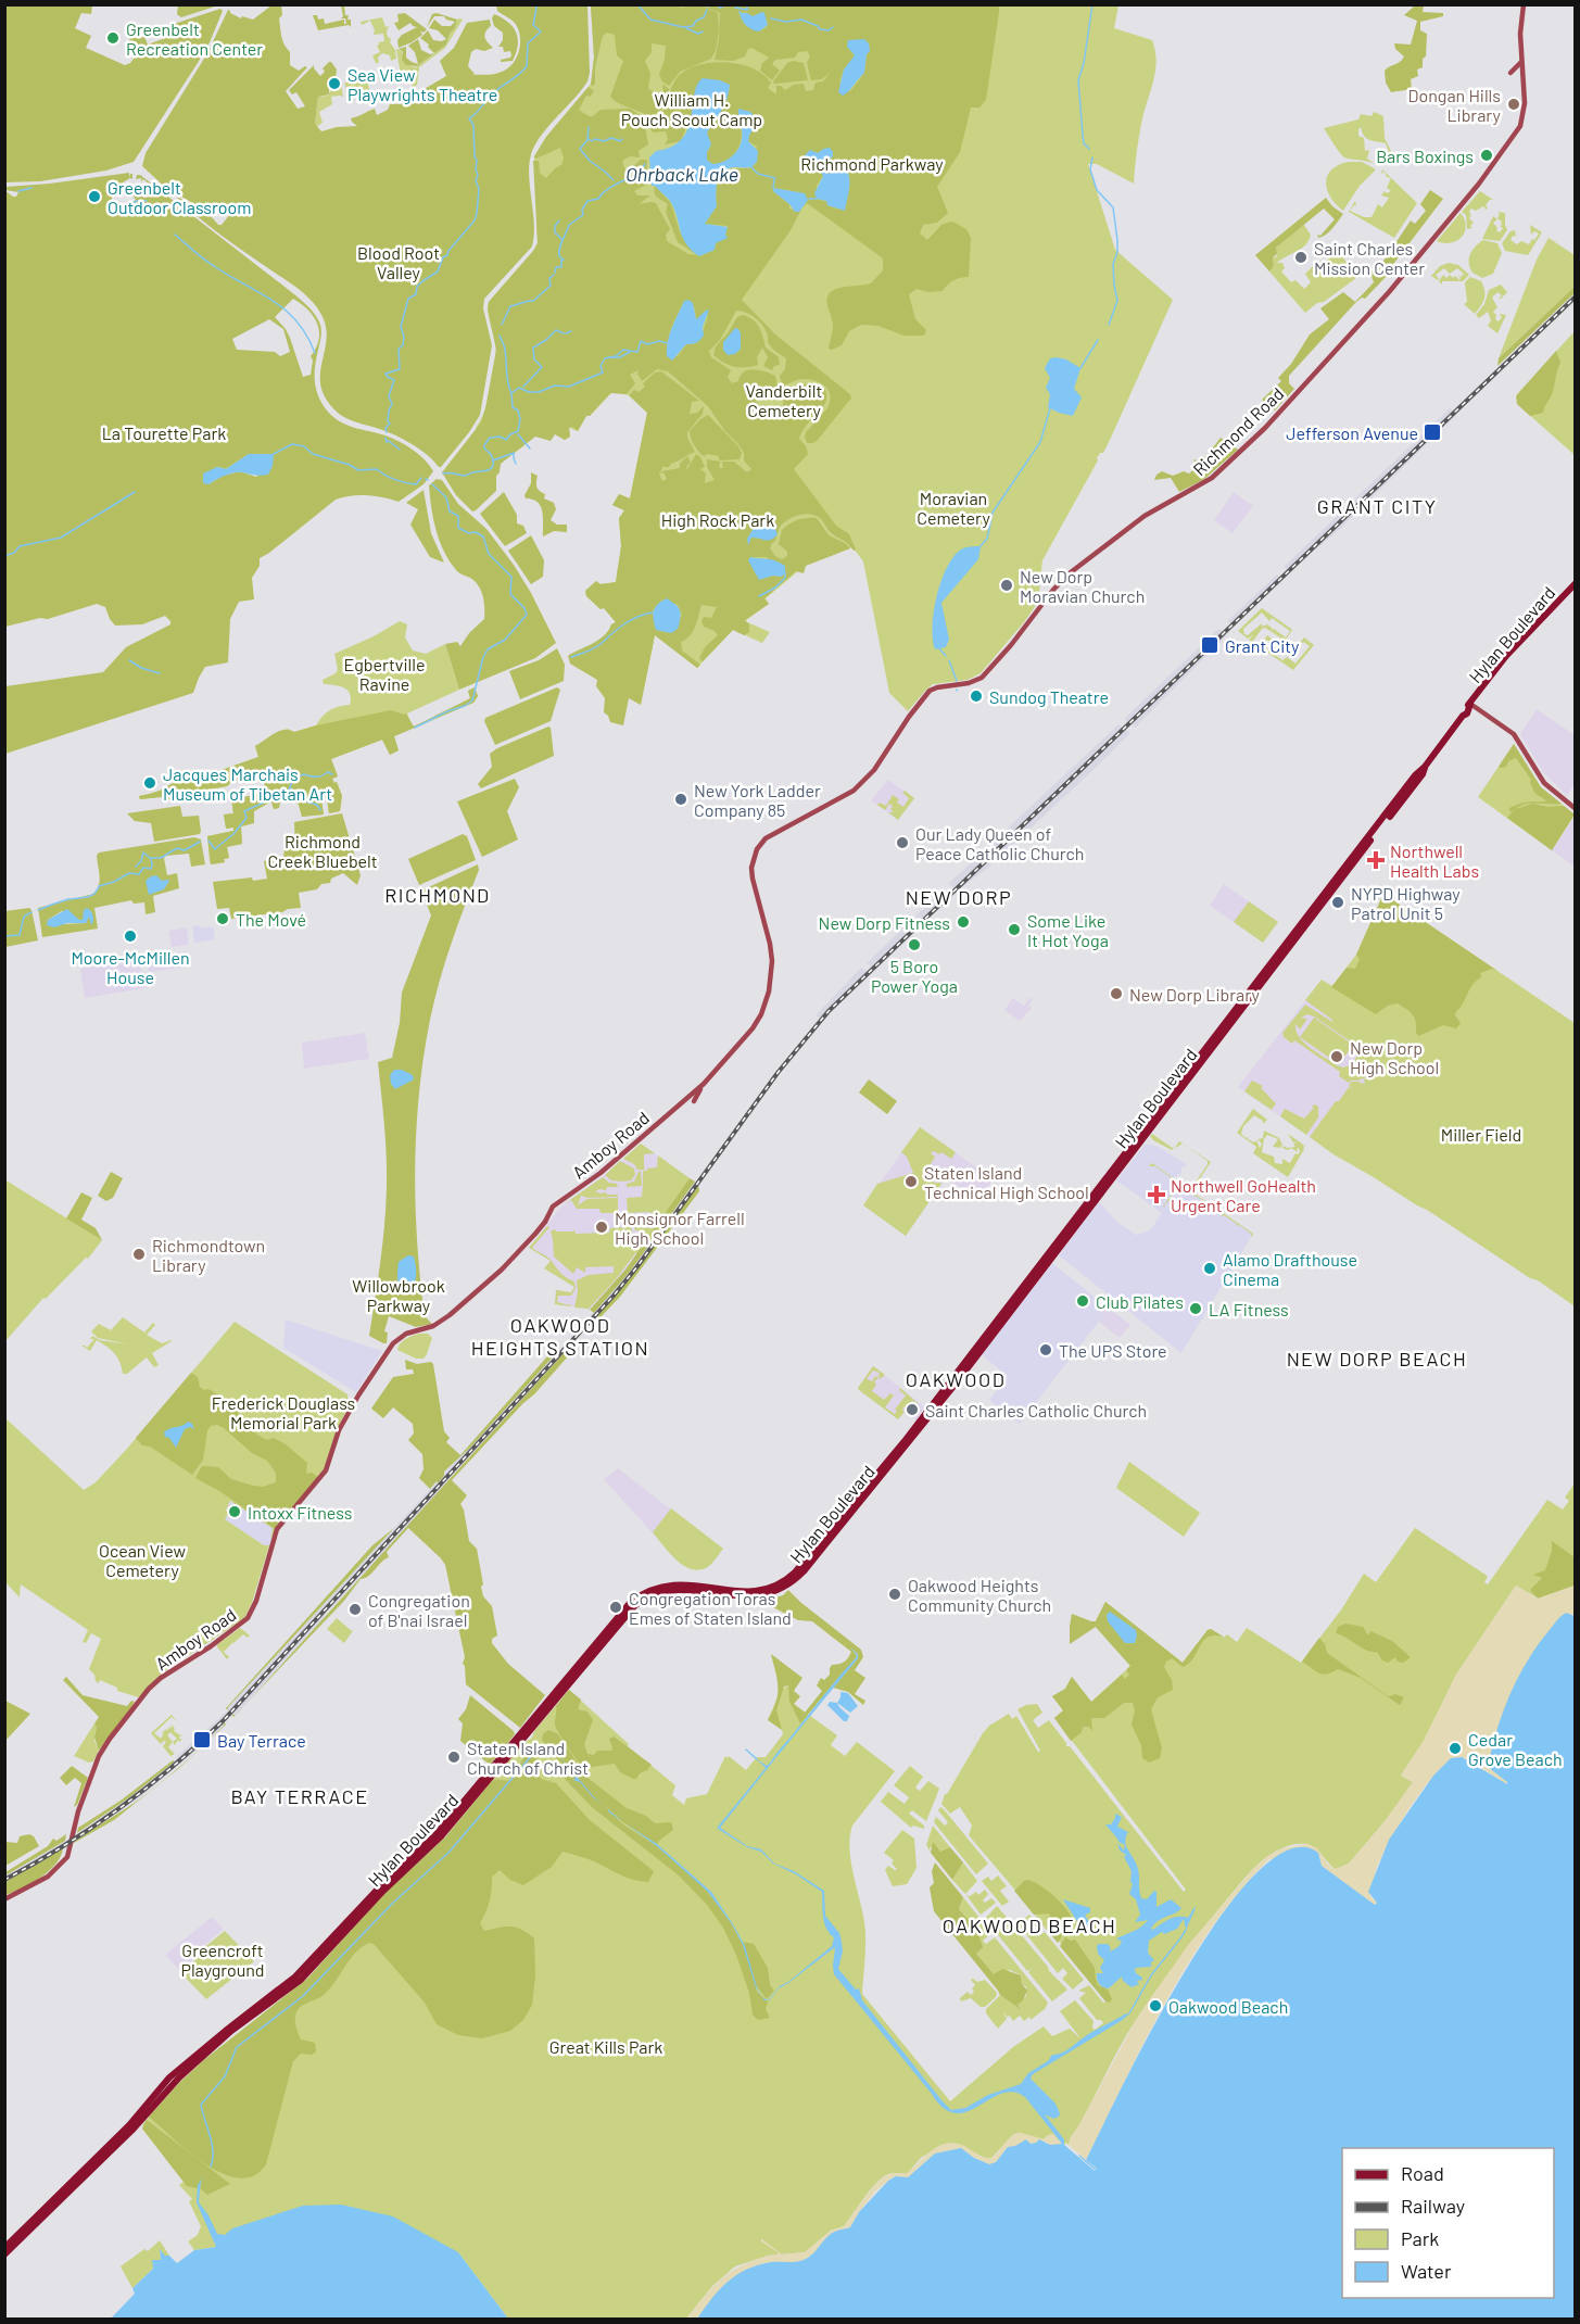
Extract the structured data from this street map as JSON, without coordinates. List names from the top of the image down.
{
  "streets": {
    "main road": ["Richmond Road", "Hylan Boulevard", "Amboy Road"]
  },
  "crossings": [
    ["Richmond Road", "Amboy Road"]
  ],
  "districts": [
    "GRANT CITY",
    "RICHMOND",
    "NEW DORP",
    "OAKWOOD HEIGHTS STATION",
    "NEW DORP BEACH",
    "OAKWOOD",
    "BAY TERRACE",
    "OAKWOOD BEACH"
  ],
  "water": ["Ohrback Lake"],
  "parks": [
    "William H. Pouch Scout Camp",
    "Richmond Parkway",
    "Blood Root Valley",
    "Vanderbilt Cemetery",
    "La Tourette Park",
    "Moravian Cemetery",
    "High Rock Park",
    "Egbertville Ravine",
    "Richmond Creek Bluebelt",
    "Miller Field",
    "Willowbrook Parkway",
    "Frederick Douglass Memorial Park",
    "Ocean View Cemetery",
    "Greencroft Playground",
    "Great Kills Park"
  ],
  "places": {
    "other": [
      "Greenbelt Recreation Center",
      "Sea View Playwrights Theatre",
      "Dongan Hills Library",
      "Bars Boxings",
      "Greenbelt Outdoor Classroom",
      "Saint Charles Mission Center",
      "New Dorp Moravian Church",
      "Sundog Theatre",
      "Jacques Marchais Museum of Tibetan Art",
      "New York Ladder Company 85",
      "Our Lady Queen of Peace Catholic Church",
      "NYPD Highway Patrol Unit 5",
      "The Mové",
      "New Dorp Fitness",
      "Some Like It Hot Yoga",
      "Moore-McMillen House",
      "5 Boro Power Yoga",
      "New Dorp Library",
      "New Dorp High School",
      "Staten Island Technical High School",
      "Monsignor Farrell High School",
      "Richmondtown Library",
      "Alamo Drafthouse Cinema",
      "Club Pilates",
      "LA Fitness",
      "The UPS Store",
      "Saint Charles Catholic Church",
      "Intoxx Fitness",
      "Oakwood Heights Community Church",
      "Congregation Toras Emes of Staten Island",
      "Congregation of B'nai Israel",
      "Cedar Grove Beach",
      "Staten Island Church of Christ",
      "Oakwood Beach"
    ],
    "transit": ["Jefferson Avenue", "Grant City", "Bay Terrace"],
    "health": ["Northwell Health Labs", "Northwell GoHealth Urgent Care"]
  },
  "legend": [
    "Road",
    "Railway",
    "Park",
    "Water"
  ]
}
